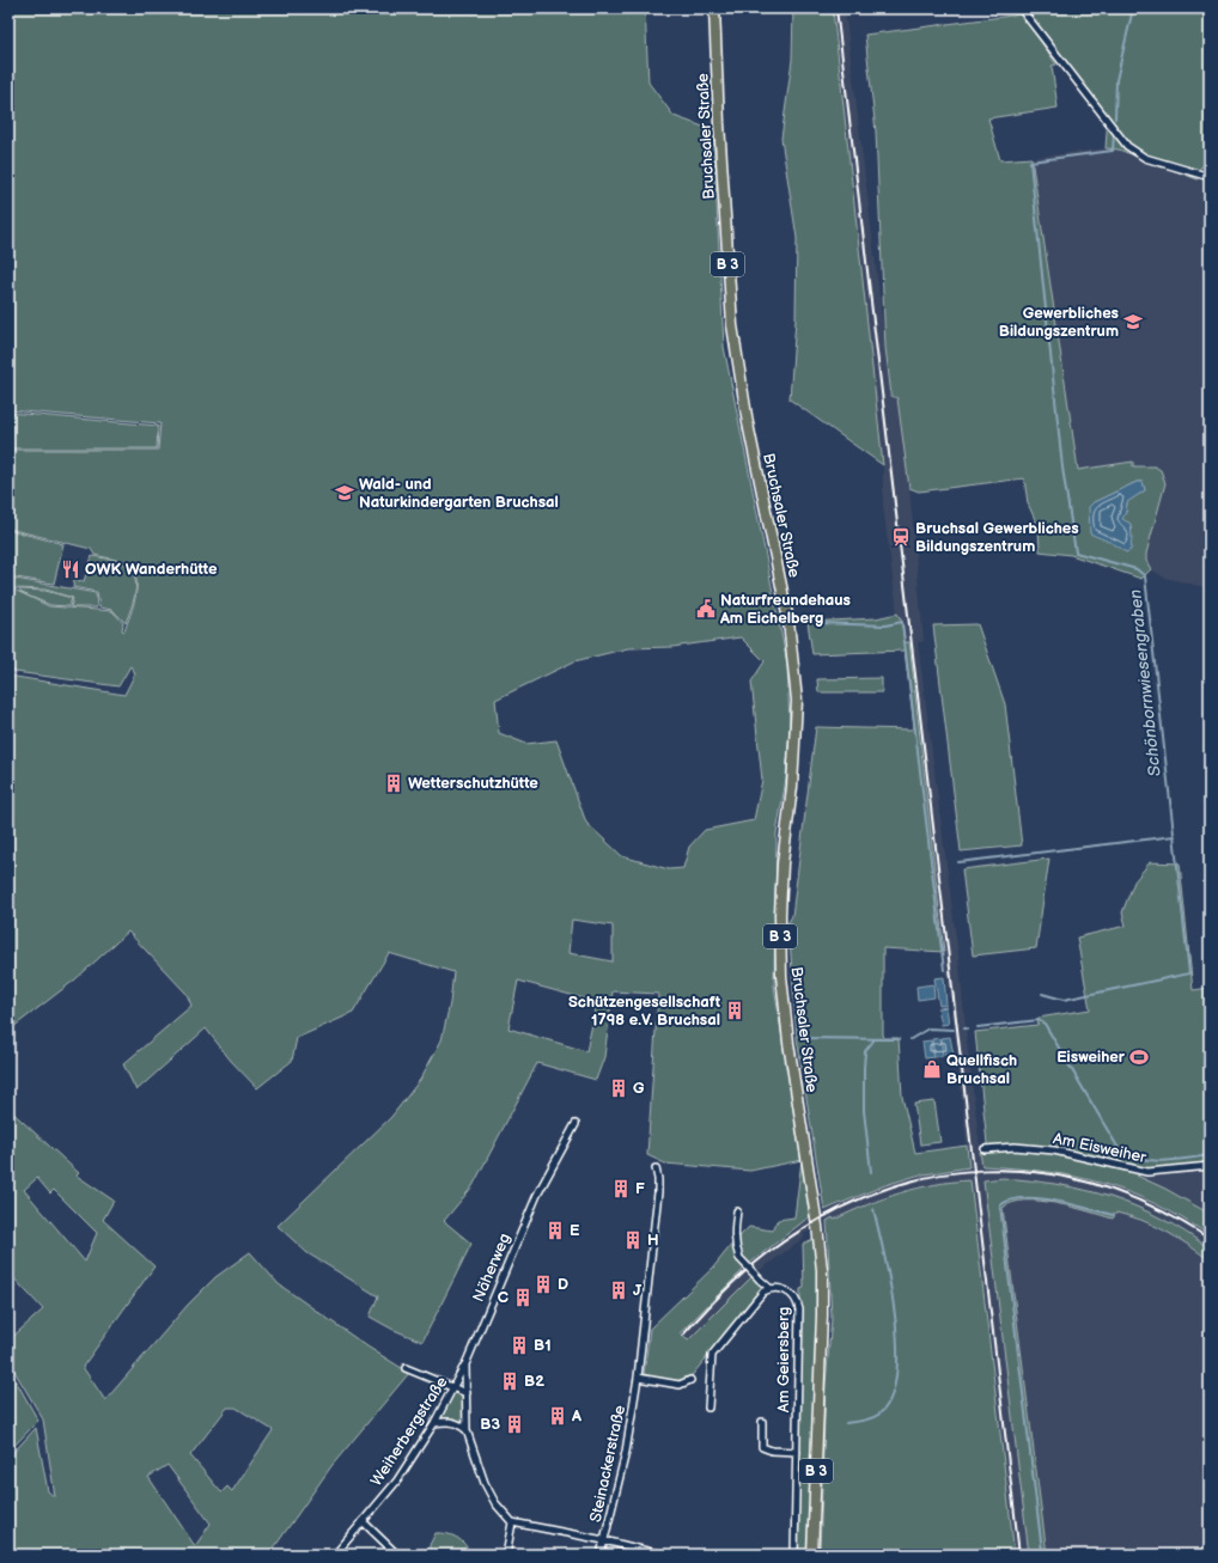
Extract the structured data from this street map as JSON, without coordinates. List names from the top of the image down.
{
  "streets": {
    "main road": ["Bruchsaler Straße", "B 3"],
    "street": [
      "Am Eisweiher",
      "Näherweg",
      "Am Geiersberg",
      "Weiherbergstraße",
      "Steinackerstraße"
    ]
  },
  "crossings": [
    ["Näherweg", "Weiherbergstraße"]
  ],
  "water": ["Schönbornwiesengraben"],
  "places": {
    "school or university": ["Gewerbliches Bildungszentrum", "Wald- und Naturkindergarten Bruchsal"],
    "station": ["Bruchsal Gewerbliches Bildungszentrum"],
    "restaurant": ["OWK Wanderhütte"],
    "public building": ["Naturfreundehaus Am Eichelberg"],
    "building": [
      "Wetterschutzhütte",
      "Schützengesellschaft 1798 e.V. Bruchsal",
      "G",
      "F",
      "E",
      "H",
      "D",
      "J",
      "C",
      "B1",
      "B2",
      "A",
      "B3"
    ],
    "sports": ["Eisweiher"],
    "shop": ["Quellfisch Bruchsal"]
  }
}
